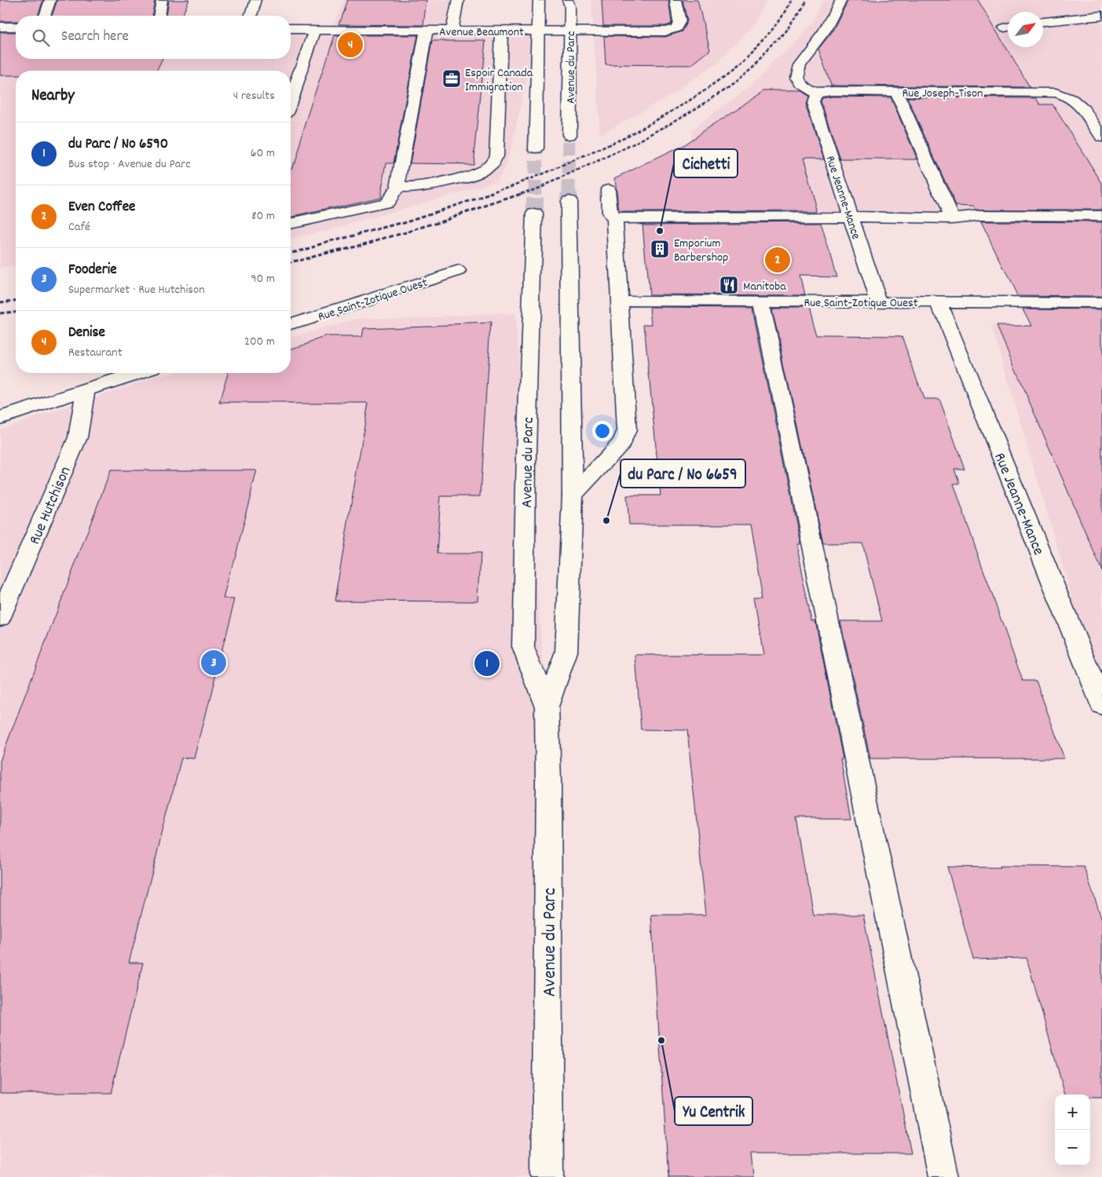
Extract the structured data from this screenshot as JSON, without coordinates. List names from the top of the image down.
{
  "streets": {
    "street": [
      "Avenue Beaumont",
      "Avenue du Parc",
      "Rue Joseph-Tison",
      "Rue Jeanne-Mance",
      "Rue Saint-Zotique Ouest",
      "Rue Hutchison"
    ]
  },
  "crossings": [
    ["Avenue Beaumont", "Avenue du Parc"],
    ["Rue Joseph-Tison", "Rue Jeanne-Mance"],
    ["Rue Jeanne-Mance", "Rue Saint-Zotique Ouest"]
  ],
  "places": {
    "office": ["Espoir Canada Immigration"],
    "other": ["Cichetti", "du Parc / No 6659", "Yu Centrik"],
    "building": ["Emporium Barbershop"],
    "restaurant": ["Manitoba"]
  },
  "north": "top right",
  "page": {
    "search": "Search here",
    "pins": [
      "4",
      "2",
      "3",
      "1"
    ],
    "heading": ["Nearby", "4 results"],
    "list": [
      {
        "mark": "1",
        "name": "du Parc / No 6590",
        "note": "Bus stop · Avenue du Parc",
        "value": "60 m"
      },
      {
        "mark": "2",
        "name": "Even Coffee",
        "note": "Café",
        "value": "80 m"
      },
      {
        "mark": "3",
        "name": "Fooderie",
        "note": "Supermarket · Rue Hutchison",
        "value": "90 m"
      },
      {
        "mark": "4",
        "name": "Denise",
        "note": "Restaurant",
        "value": "200 m"
      }
    ],
    "map_buttons": ["+", "−"]
  }
}
